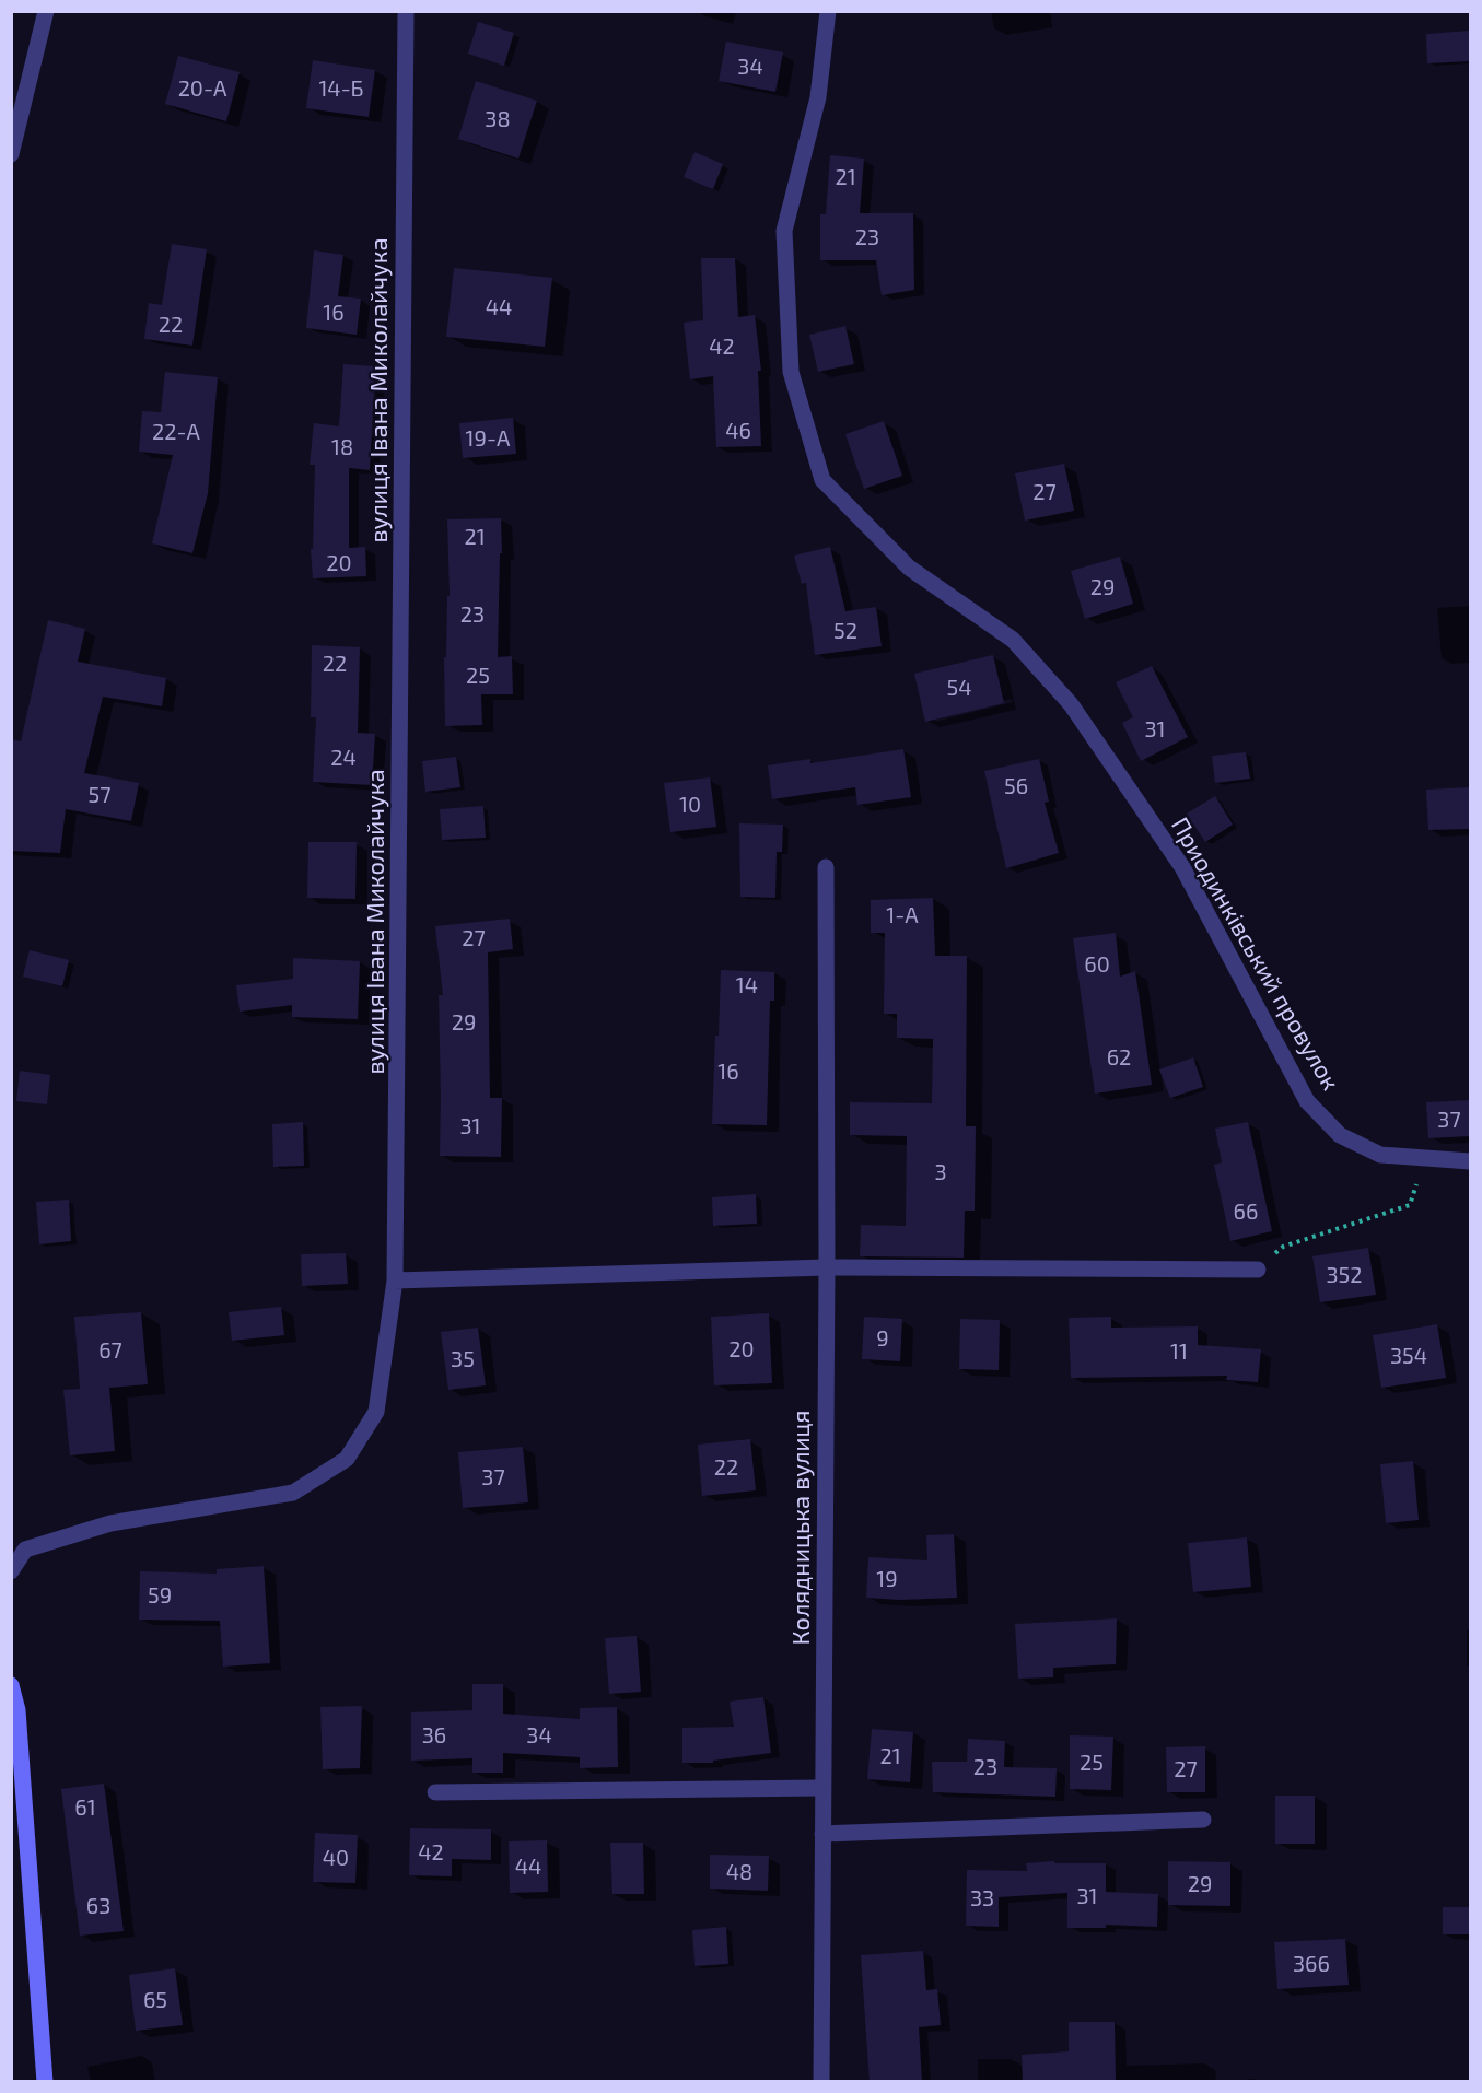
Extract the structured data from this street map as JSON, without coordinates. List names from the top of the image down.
{
  "streets": {
    "street": ["вулиця Івана Миколайчука", "Приодинківський провулок", "Колядницька вулиця"]
  },
  "house_numbers": [
    "34",
    "20-А",
    "14-Б",
    "38",
    "21",
    "23",
    "44",
    "16",
    "22",
    "42",
    "46",
    "22-А",
    "19-А",
    "18",
    "27",
    "21",
    "20",
    "29",
    "23",
    "52",
    "22",
    "25",
    "54",
    "31",
    "24",
    "56",
    "57",
    "10",
    "1-А",
    "27",
    "60",
    "14",
    "29",
    "62",
    "16",
    "37",
    "31",
    "3",
    "66",
    "352",
    "9",
    "20",
    "67",
    "11",
    "354",
    "35",
    "22",
    "37",
    "19",
    "59",
    "36",
    "34",
    "21",
    "25",
    "23",
    "27",
    "61",
    "42",
    "40",
    "44",
    "48",
    "29",
    "31",
    "33",
    "63",
    "366",
    "65"
  ]
}
